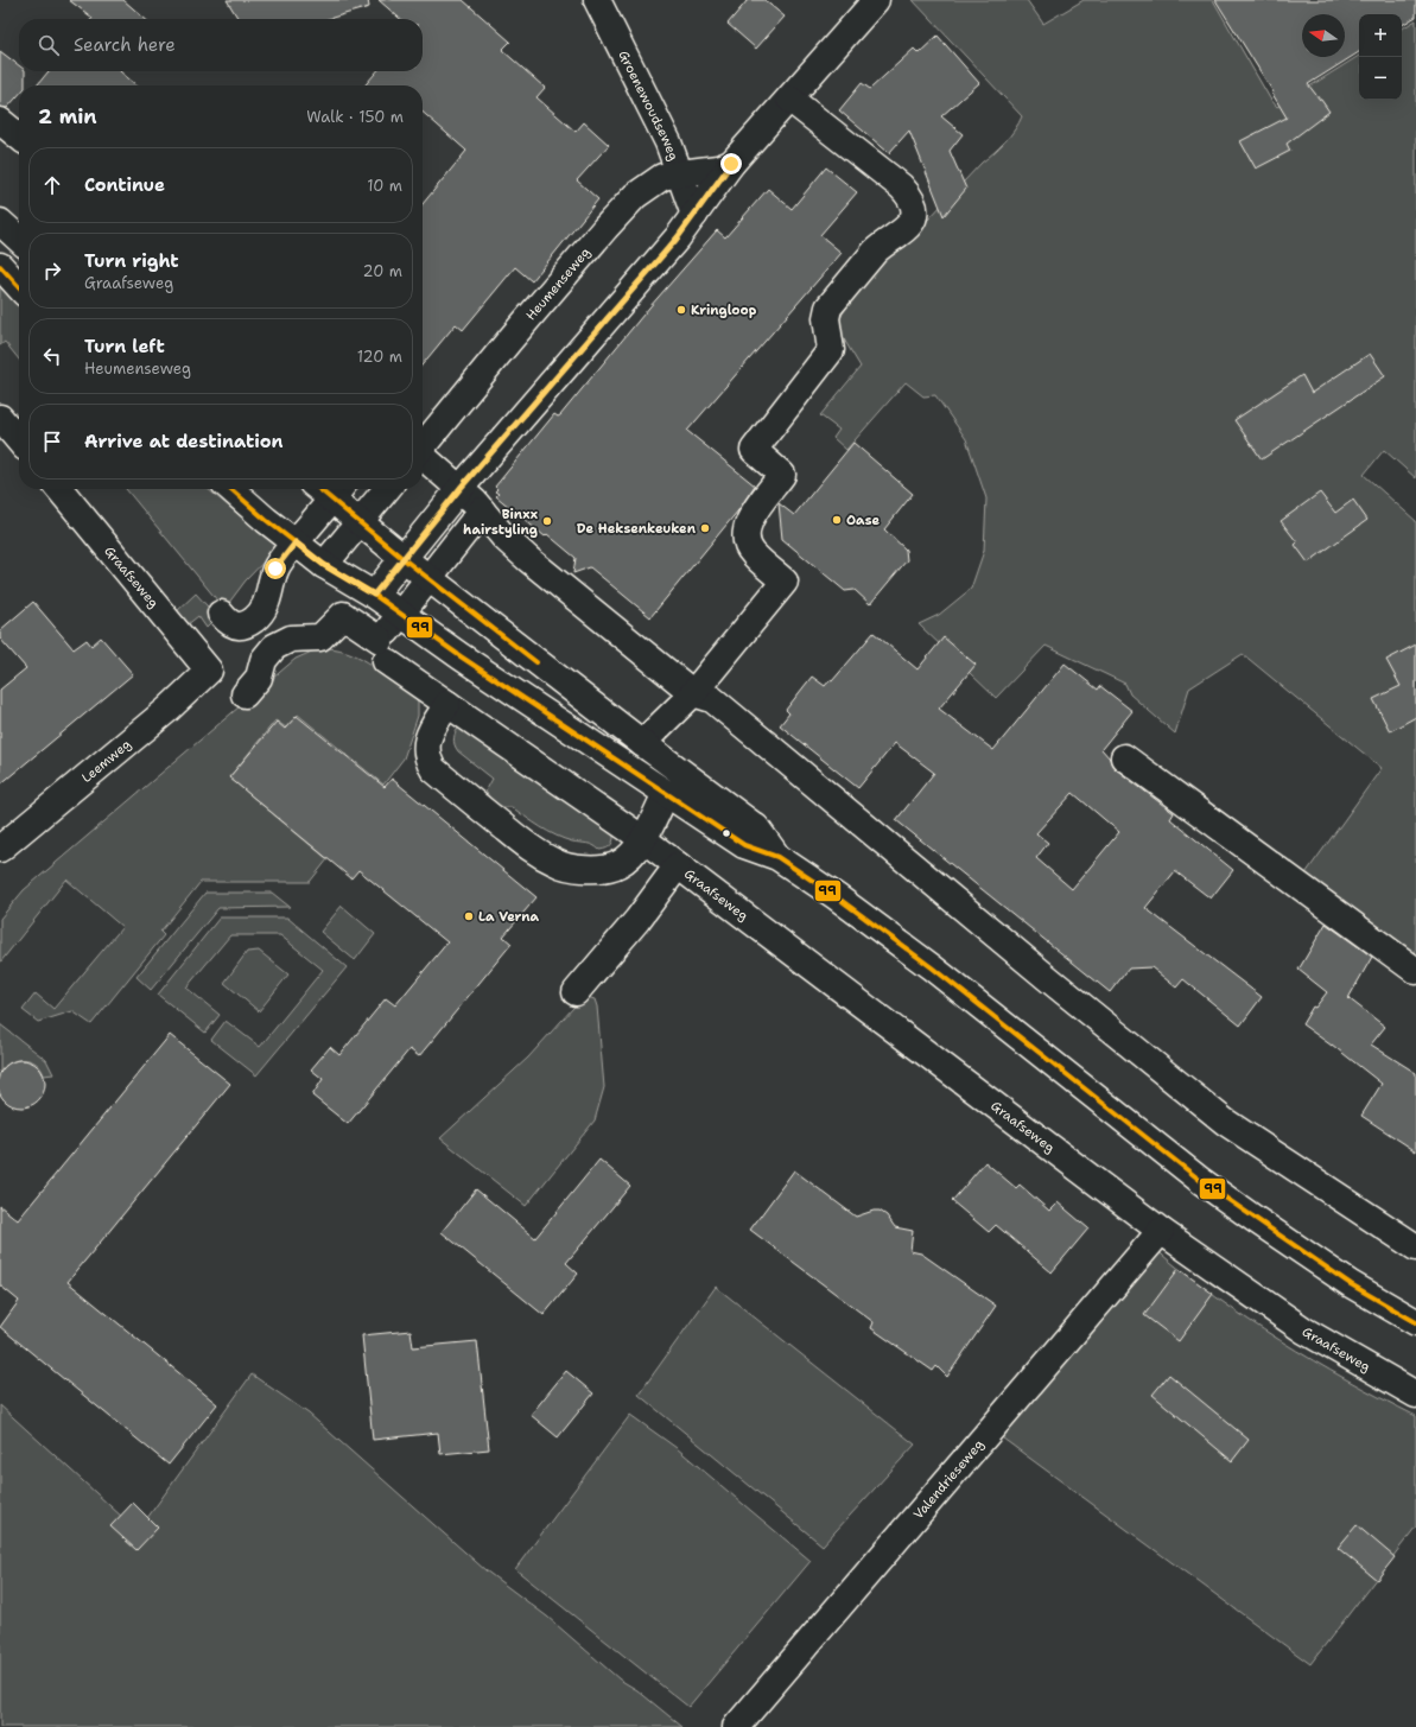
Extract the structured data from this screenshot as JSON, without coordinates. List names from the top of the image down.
{
  "streets": {
    "street": [
      "Groenewoudseweg",
      "Heumenseweg",
      "Graafseweg",
      "Leemweg",
      "Valendrieseweg"
    ]
  },
  "crossings": [
    ["Groenewoudseweg", "Heumenseweg"],
    ["Graafseweg", "Leemweg"],
    ["Graafseweg", "Valendrieseweg"]
  ],
  "places": [
    "Kringloop",
    "Oase",
    "Binxx hairstyling",
    "De Heksenkeuken",
    "La Verna"
  ],
  "lines": ["transit line 99"],
  "north": "left",
  "page": {
    "map_buttons": ["+", "−"],
    "search": "Search here",
    "heading": ["2 min", "Walk · 150 m"],
    "list": [
      ["Continue", "10 m"],
      ["Turn right", "Graafseweg", "20 m"],
      ["Turn left", "Heumenseweg", "120 m"],
      "Arrive at destination"
    ]
  }
}
